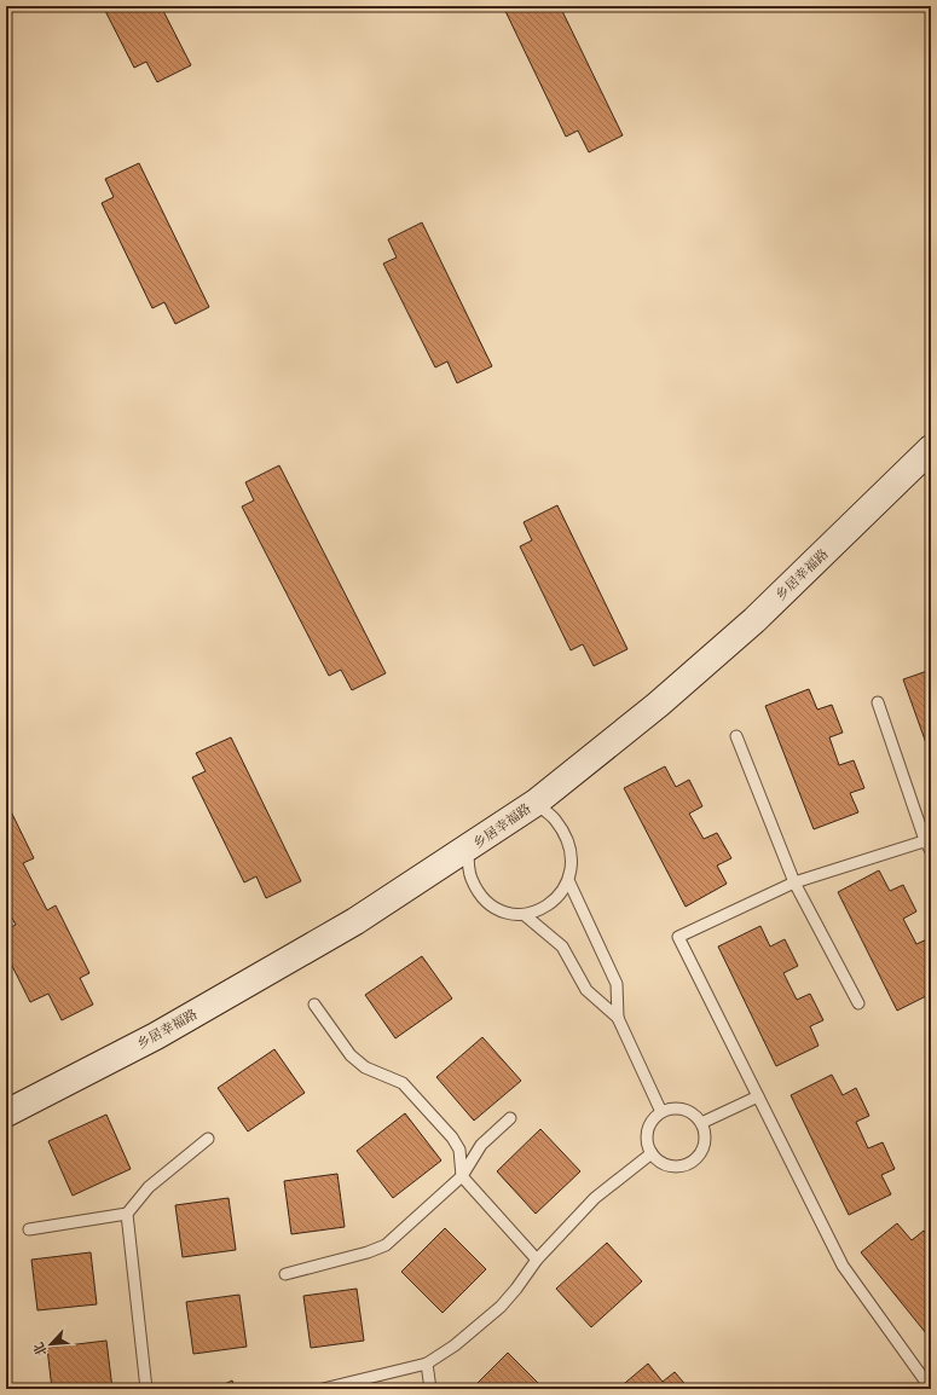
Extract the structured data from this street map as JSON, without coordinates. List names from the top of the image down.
{
  "streets": {
    "street": ["乡居幸福路"]
  },
  "north": "bottom left"
}
